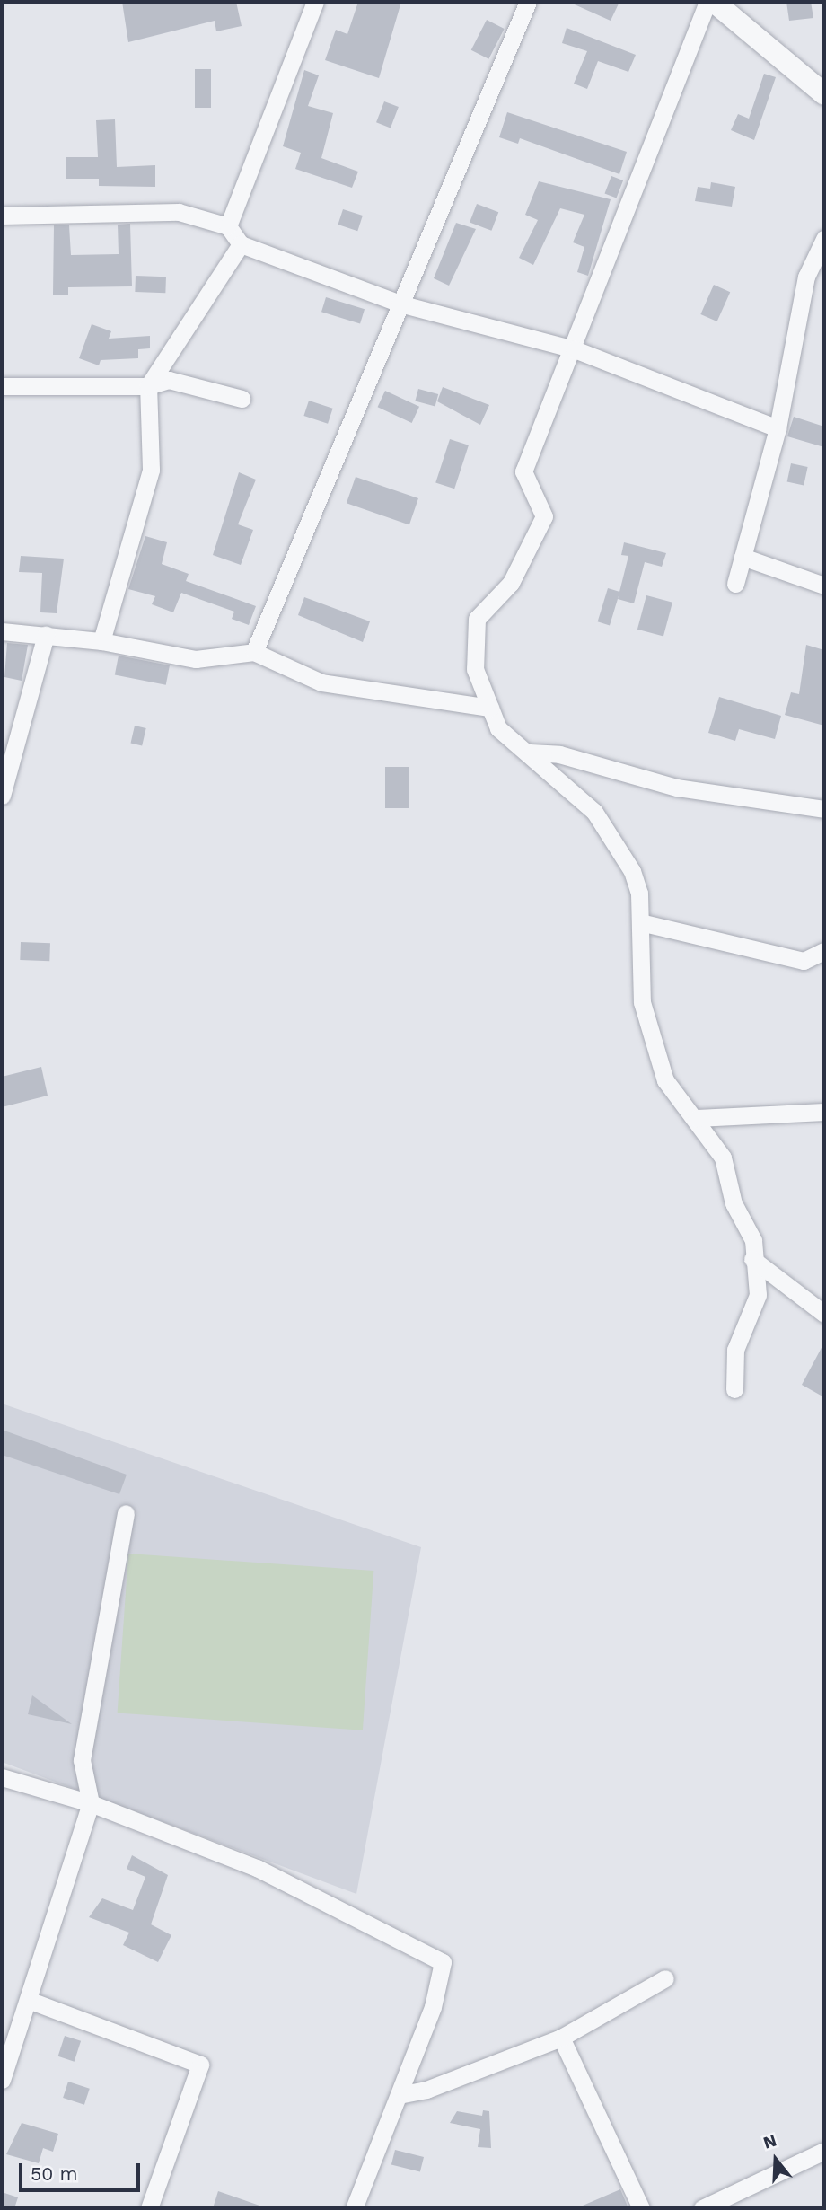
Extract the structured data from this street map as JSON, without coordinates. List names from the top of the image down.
{
  "scale_bar": "50 m",
  "north": "top"
}
